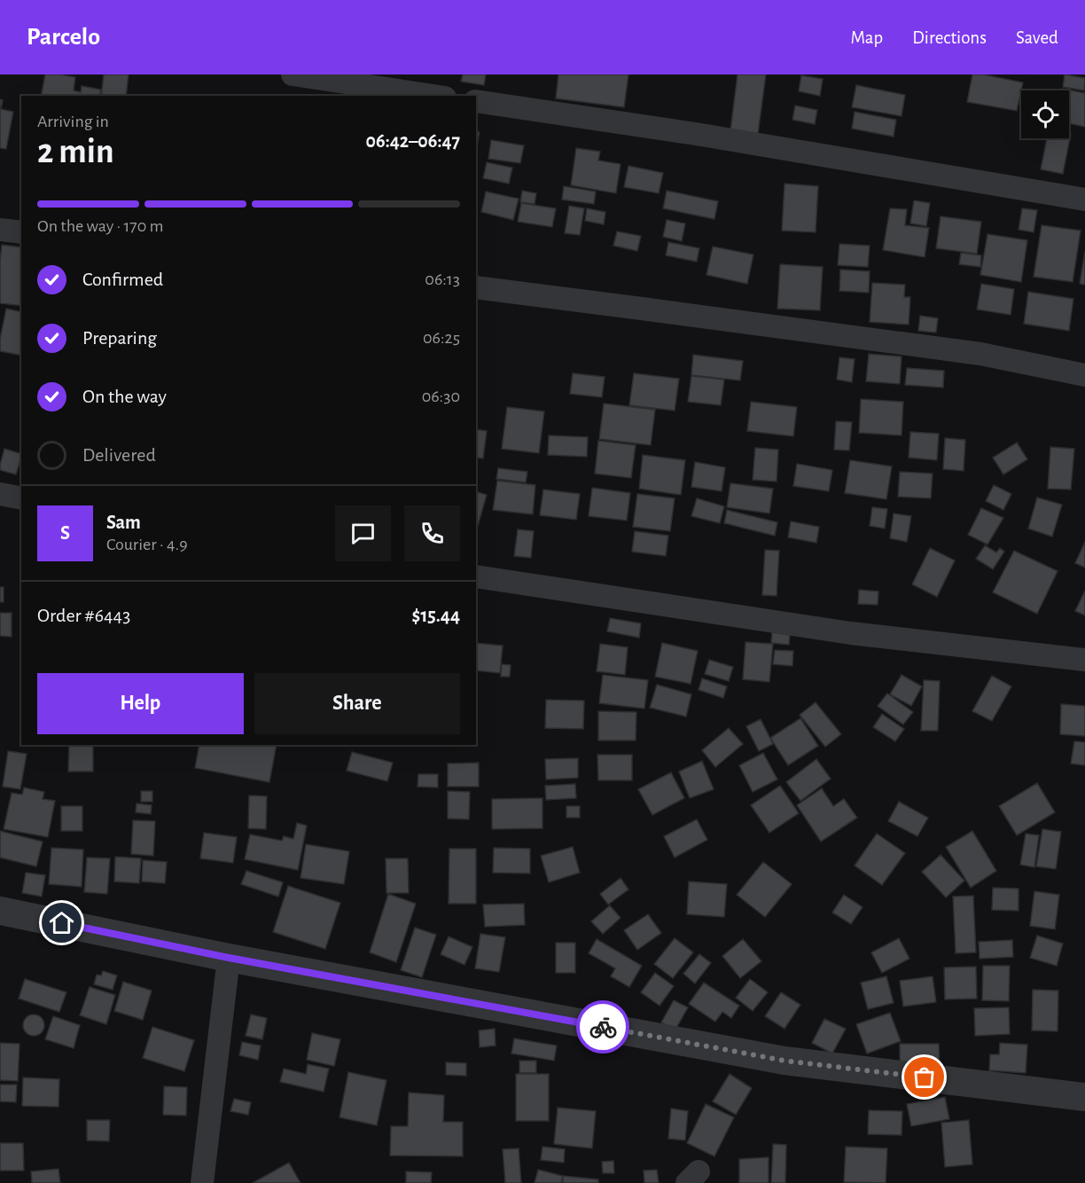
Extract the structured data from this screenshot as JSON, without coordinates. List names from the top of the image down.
{
  "page": {
    "header": "Parcelo",
    "nav": ["Map", "Directions", "Saved"],
    "heading": ["2 min", "Arriving in", "06:42–06:47"],
    "panel": [
      "Sam",
      "Courier · 4.9",
      "Order #6443",
      "$15.44"
    ],
    "bar": "On the way · 170 m",
    "list": [
      ["Confirmed", "06:13"],
      ["Preparing", "06:25"],
      ["On the way", "06:30"],
      "Delivered"
    ],
    "round": "S",
    "buttons": ["Help", "Share"]
  }
}
